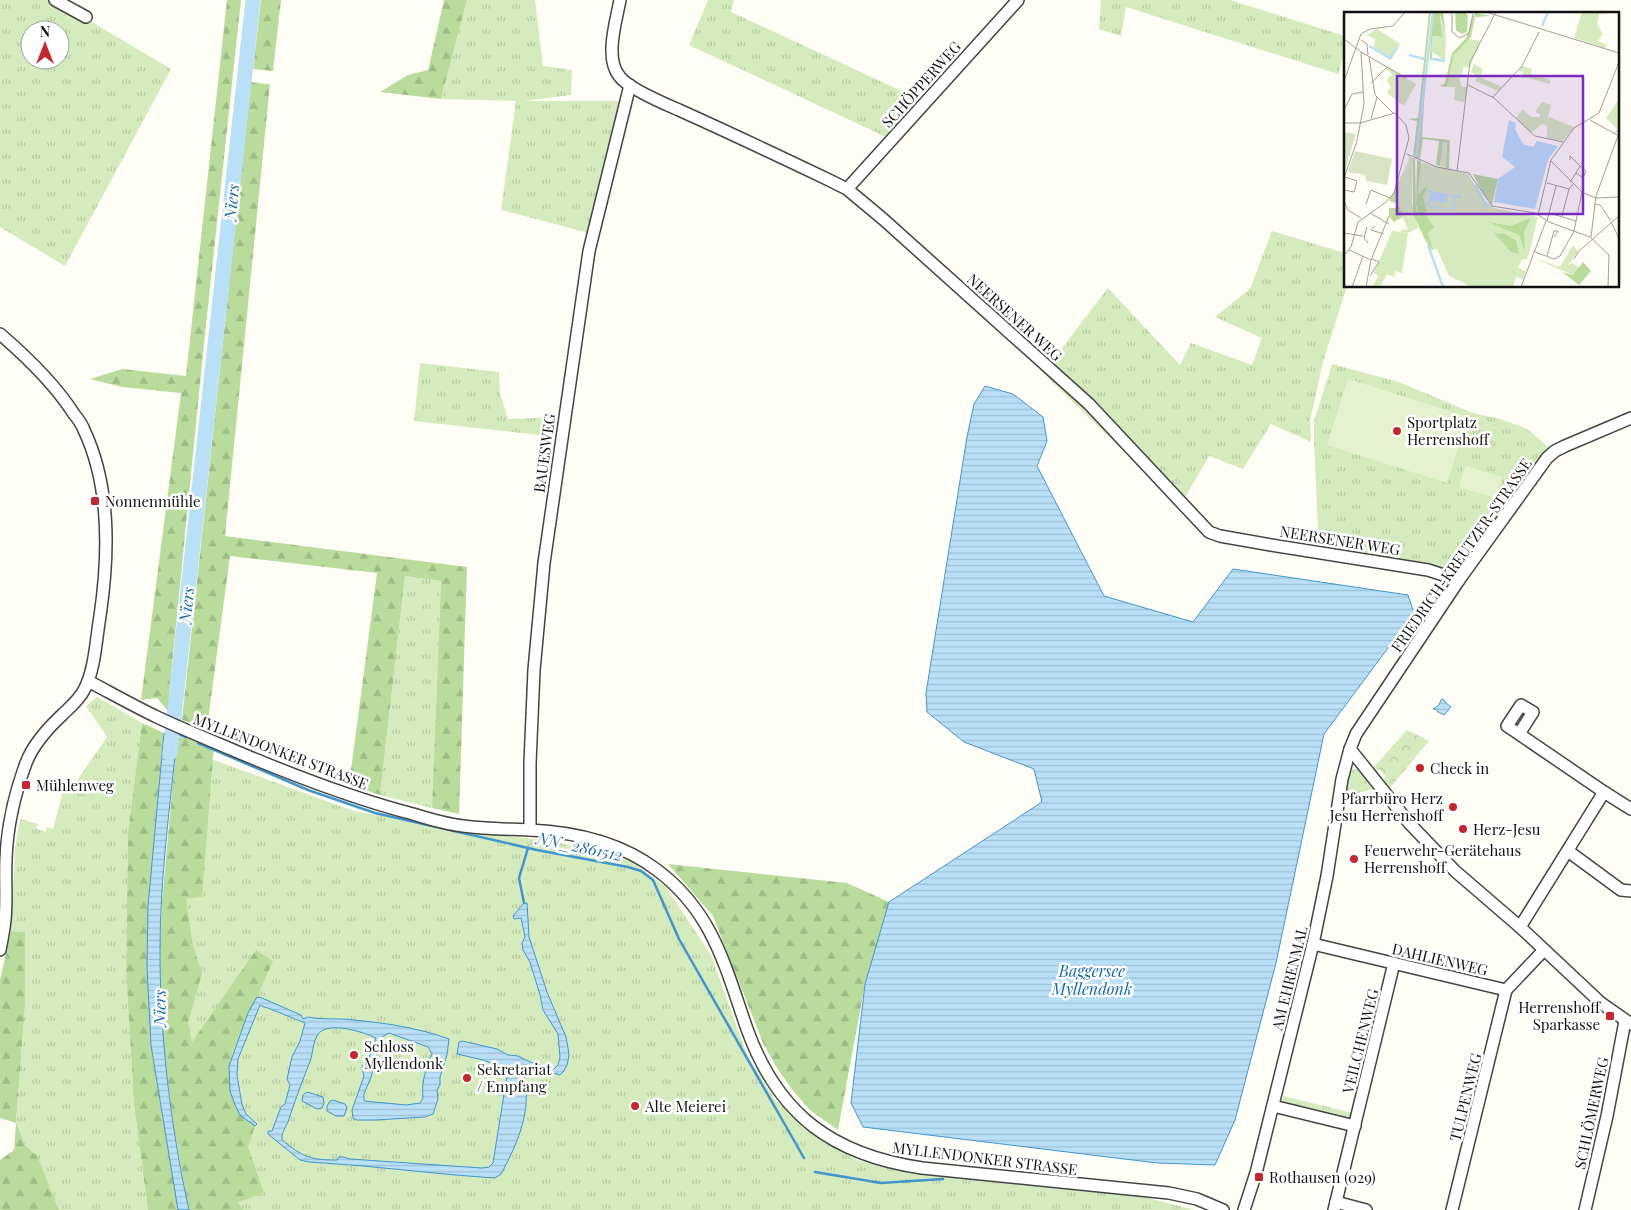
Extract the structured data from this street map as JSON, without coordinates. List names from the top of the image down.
{
  "streets": {
    "street": [
      "SCHÖPPERWEG",
      "NEERSENER WEG",
      "BAUESWEG",
      "FRIEDRICH-KREUTZER-STRASSE",
      "MYLLENDONKER STRASSE",
      "DAHLIENWEG",
      "AM EHRENMAL",
      "VEILCHENWEG",
      "TULPENWEG",
      "SCHLÖMERWEG"
    ]
  },
  "crossings": [
    ["SCHÖPPERWEG", "NEERSENER WEG"],
    ["NEERSENER WEG", "BAUESWEG"],
    ["NEERSENER WEG", "FRIEDRICH-KREUTZER-STRASSE"],
    ["BAUESWEG", "MYLLENDONKER STRASSE"],
    ["FRIEDRICH-KREUTZER-STRASSE", "AM EHRENMAL"],
    ["DAHLIENWEG", "AM EHRENMAL"],
    ["DAHLIENWEG", "VEILCHENWEG"],
    ["DAHLIENWEG", "TULPENWEG"]
  ],
  "water": ["Niers", "NN_2861512", "Baggersee Myllendonk"],
  "places": {
    "other": [
      "Sportplatz Herrenshoff",
      "Check in",
      "Pfarrbüro Herz Jesu Herrenshoff",
      "Herz-Jesu",
      "Feuerwehr-Gerätehaus Herrenshoff",
      "Schloss Myllendonk",
      "Sekretariat / Empfang",
      "Alte Meierei"
    ],
    "transit": [
      "Nonnenmühle",
      "Mühlenweg",
      "Herrenshoff Sparkasse",
      "Rothausen (029)"
    ]
  },
  "north": "top"
}
